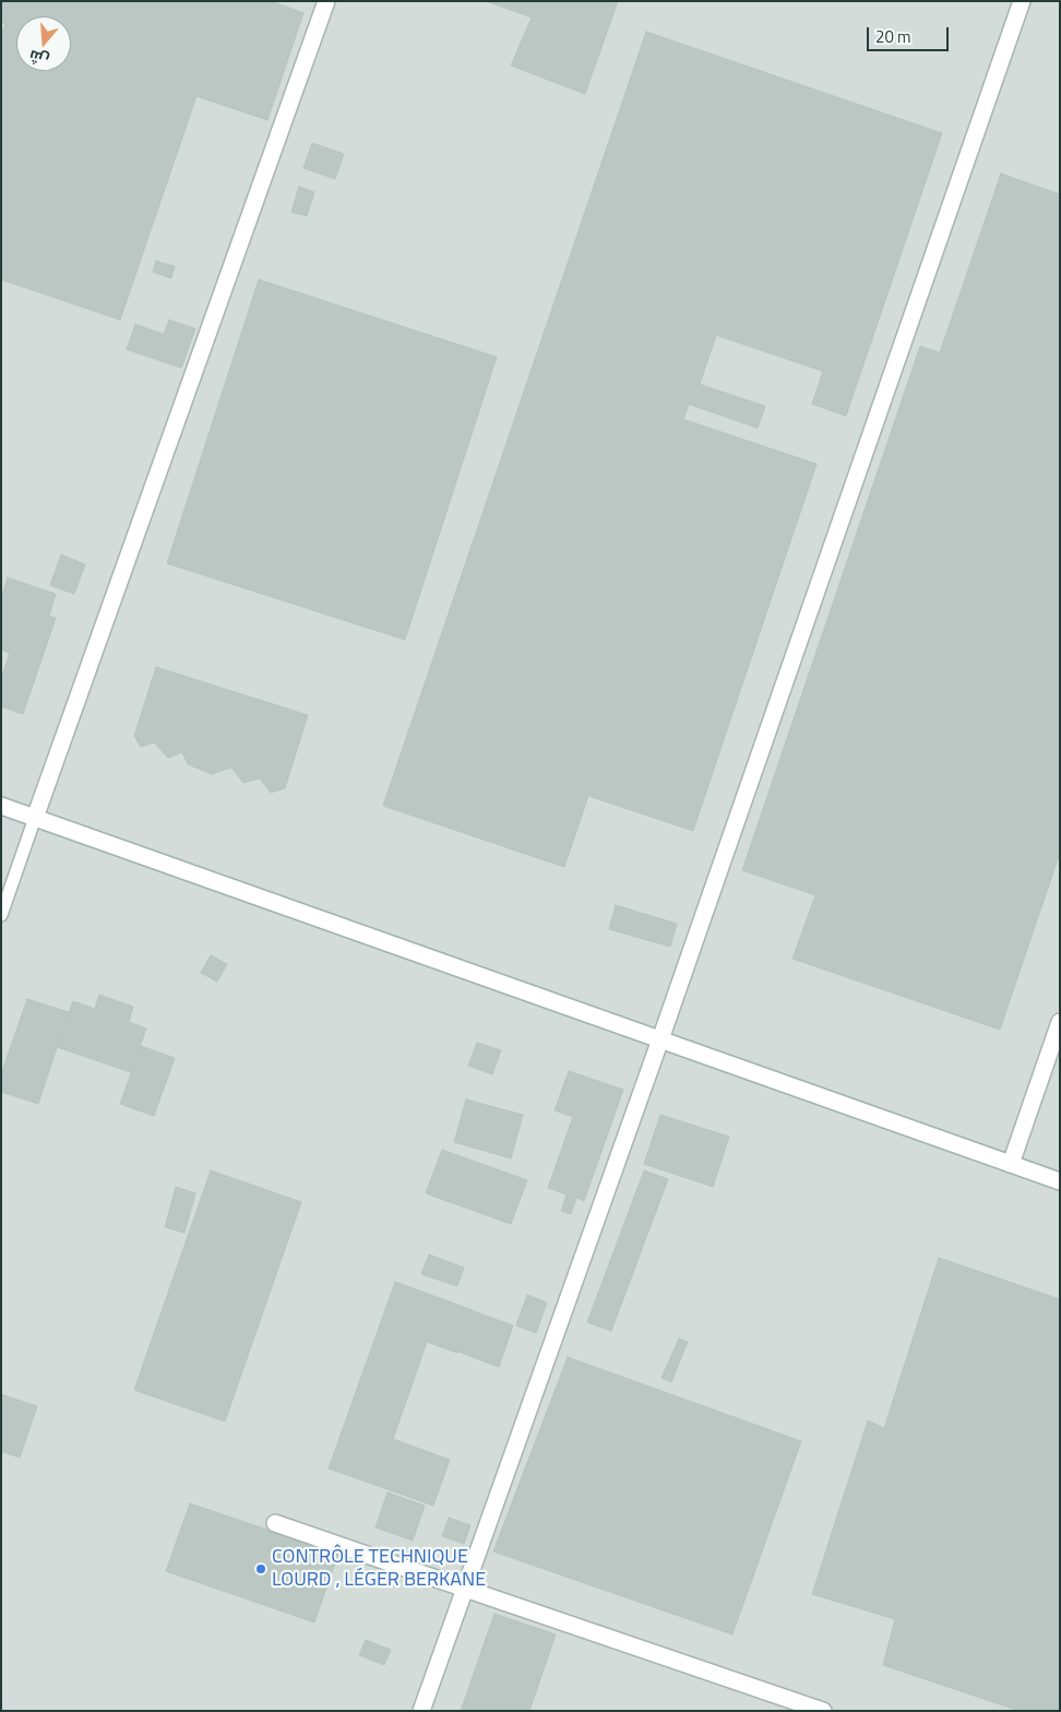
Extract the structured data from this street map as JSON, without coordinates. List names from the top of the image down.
{
  "places": ["CONTRÔLE TECHNIQUE LOURD , LÉGER BERKANE"],
  "scale_bar": "20 m",
  "north": "bottom"
}
